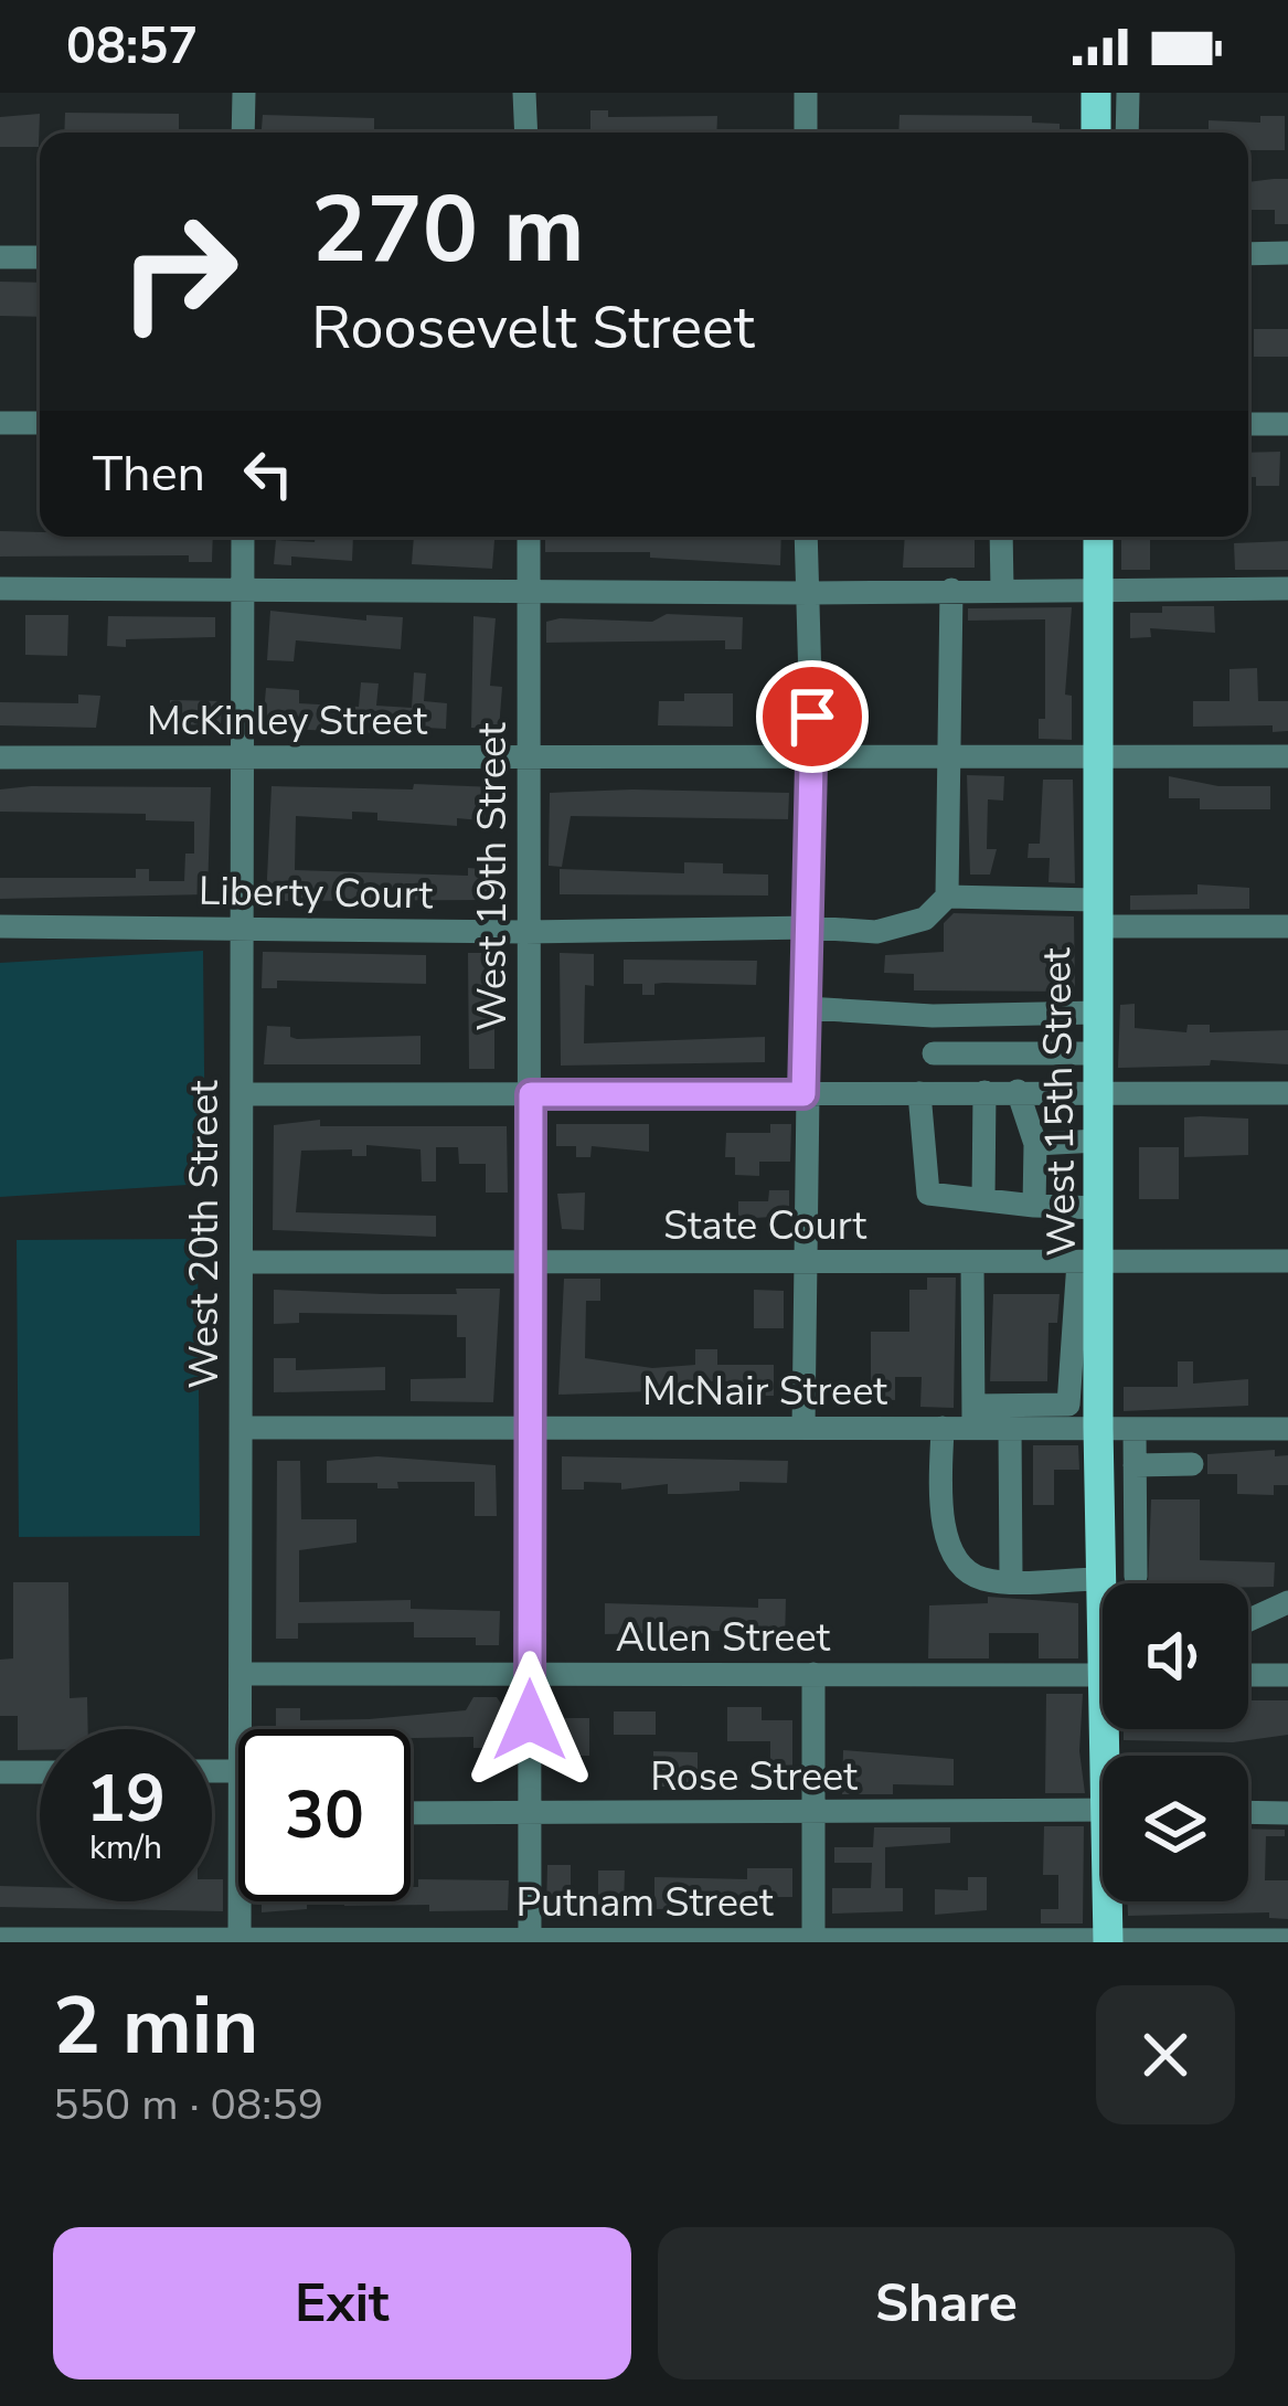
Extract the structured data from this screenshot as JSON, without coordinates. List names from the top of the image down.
{
  "streets": {
    "main road": ["West 15th Street"],
    "street": [
      "McKinley Street",
      "West 19th Street",
      "Liberty Court",
      "State Court",
      "West 20th Street",
      "McNair Street",
      "Allen Street",
      "Rose Street",
      "Putnam Street"
    ]
  },
  "crossings": [
    ["McKinley Street", "West 19th Street"],
    ["McKinley Street", "West 15th Street"],
    ["McKinley Street", "West 20th Street"],
    ["West 19th Street", "Liberty Court"],
    ["West 19th Street", "State Court"],
    ["West 19th Street", "McNair Street"],
    ["West 19th Street", "Allen Street"],
    ["West 19th Street", "Rose Street"],
    ["West 19th Street", "Putnam Street"],
    ["Liberty Court", "West 20th Street"],
    ["West 15th Street", "State Court"],
    ["West 15th Street", "McNair Street"],
    ["West 15th Street", "Putnam Street"],
    ["State Court", "West 20th Street"],
    ["West 20th Street", "McNair Street"],
    ["West 20th Street", "Allen Street"],
    ["West 20th Street", "Putnam Street"]
  ],
  "page": {
    "status": "08:57",
    "turn": ["270 m", "Roosevelt Street"],
    "then": "Then",
    "speed": "19 km/h",
    "limit": "30",
    "heading": ["2 min", "550 m · 08:59"],
    "buttons": ["Exit", "Share"]
  }
}
